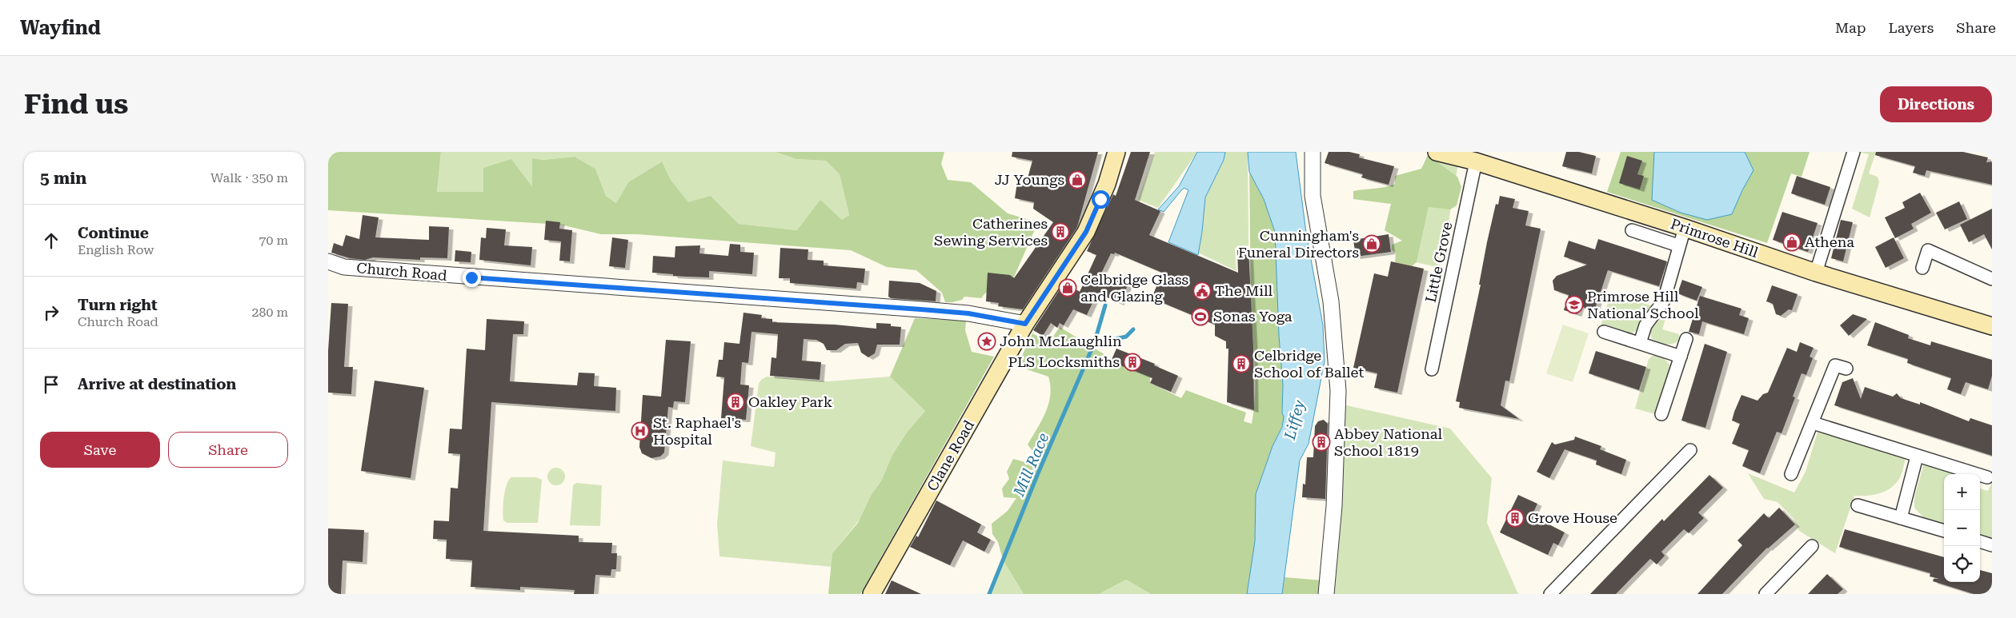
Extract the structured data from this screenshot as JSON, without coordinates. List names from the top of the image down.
{
  "streets": {
    "main road": ["Primrose Hill", "Clane Road"],
    "street": ["Little Grove", "Church Road"]
  },
  "crossings": [
    ["Primrose Hill", "Little Grove"],
    ["Church Road", "Clane Road"]
  ],
  "water": ["Liffey", "Mill Race"],
  "places": {
    "shop": [
      "JJ Youngs",
      "Athena",
      "Cunningham's Funeral Directors",
      "Celbridge Glass and Glazing"
    ],
    "building": [
      "Catherines Sewing Services",
      "PLS Locksmiths",
      "Celbridge School of Ballet",
      "Oakley Park",
      "Abbey National School 1819",
      "Grove House"
    ],
    "public building": ["The Mill"],
    "school or university": ["Primrose Hill National School"],
    "sports": ["Sonas Yoga"],
    "place": ["John McLaughlin"],
    "hospital": ["St. Raphael's Hospital"]
  },
  "page": {
    "header": "Wayfind",
    "nav": ["Map", "Layers", "Share"],
    "buttons": [
      "Directions",
      ["Save", "Share"]
    ],
    "title": "Find us",
    "heading": ["5 min", "Walk · 350 m"],
    "list": [
      ["Continue", "English Row", "70 m"],
      ["Turn right", "Church Road", "280 m"],
      "Arrive at destination"
    ],
    "map_buttons": ["+", "−"]
  }
}
